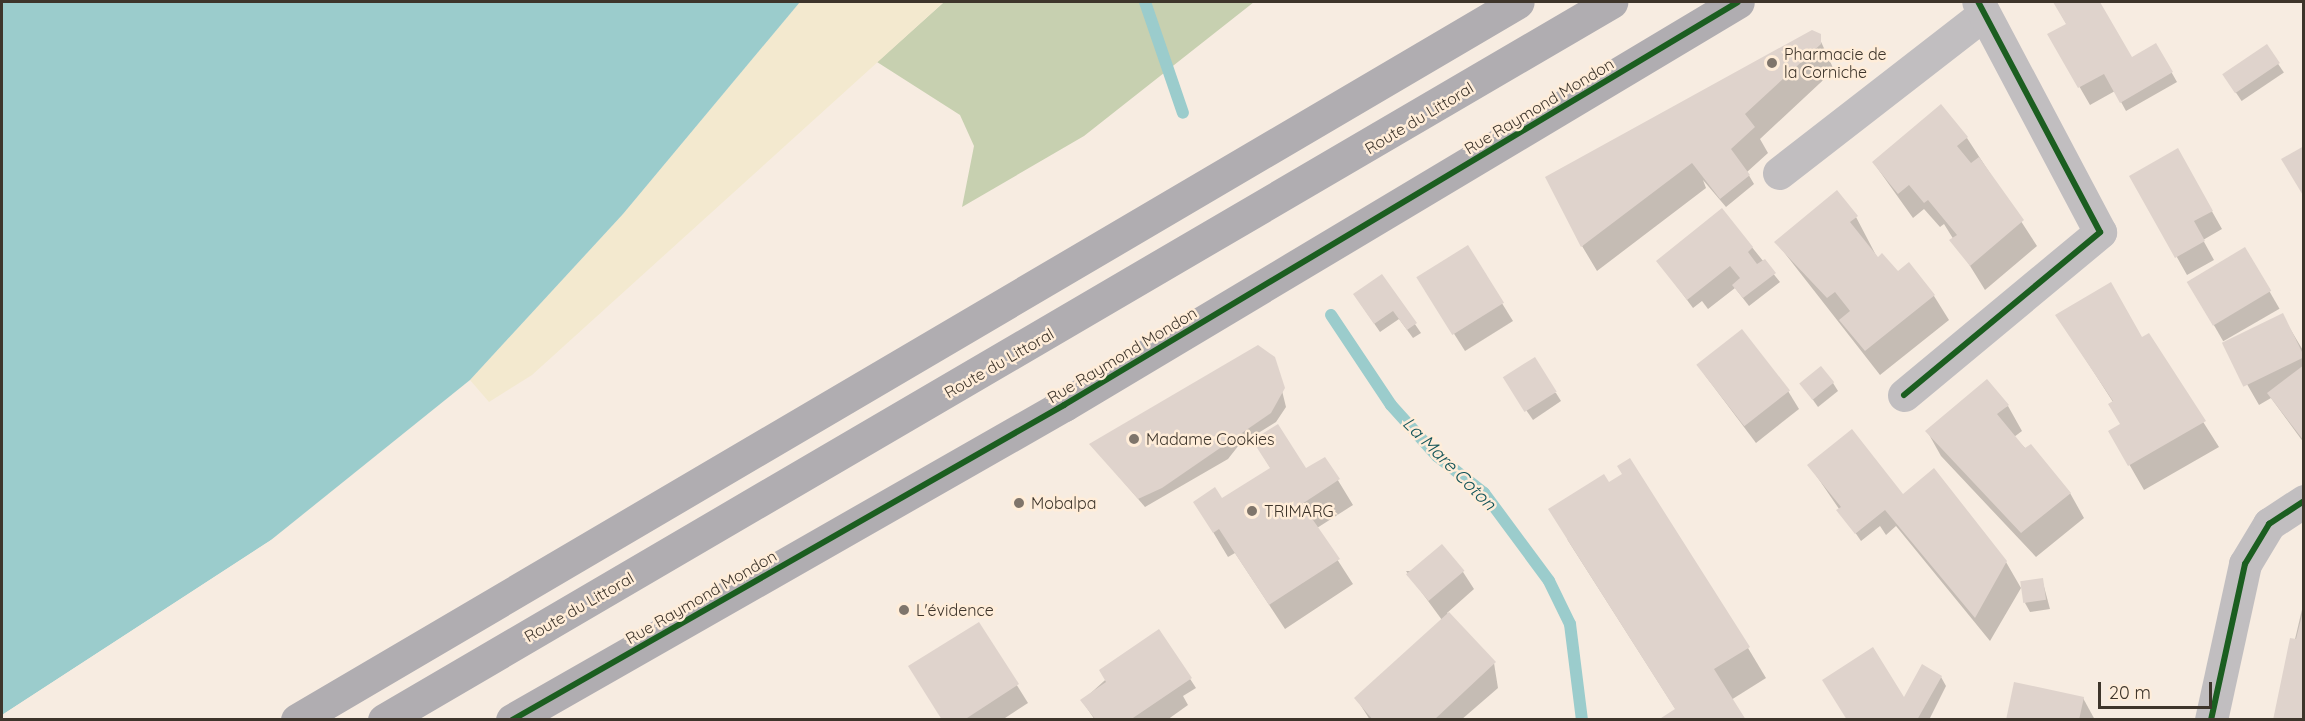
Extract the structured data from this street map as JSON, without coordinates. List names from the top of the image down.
{
  "streets": {
    "main road": ["Rue Raymond Mondon", "Route du Littoral"]
  },
  "water": ["La Mare Coton"],
  "places": [
    "Pharmacie de la Corniche",
    "Madame Cookies",
    "Mobalpa",
    "TRIMARG",
    "L'évidence"
  ],
  "scale_bar": "20 m"
}
